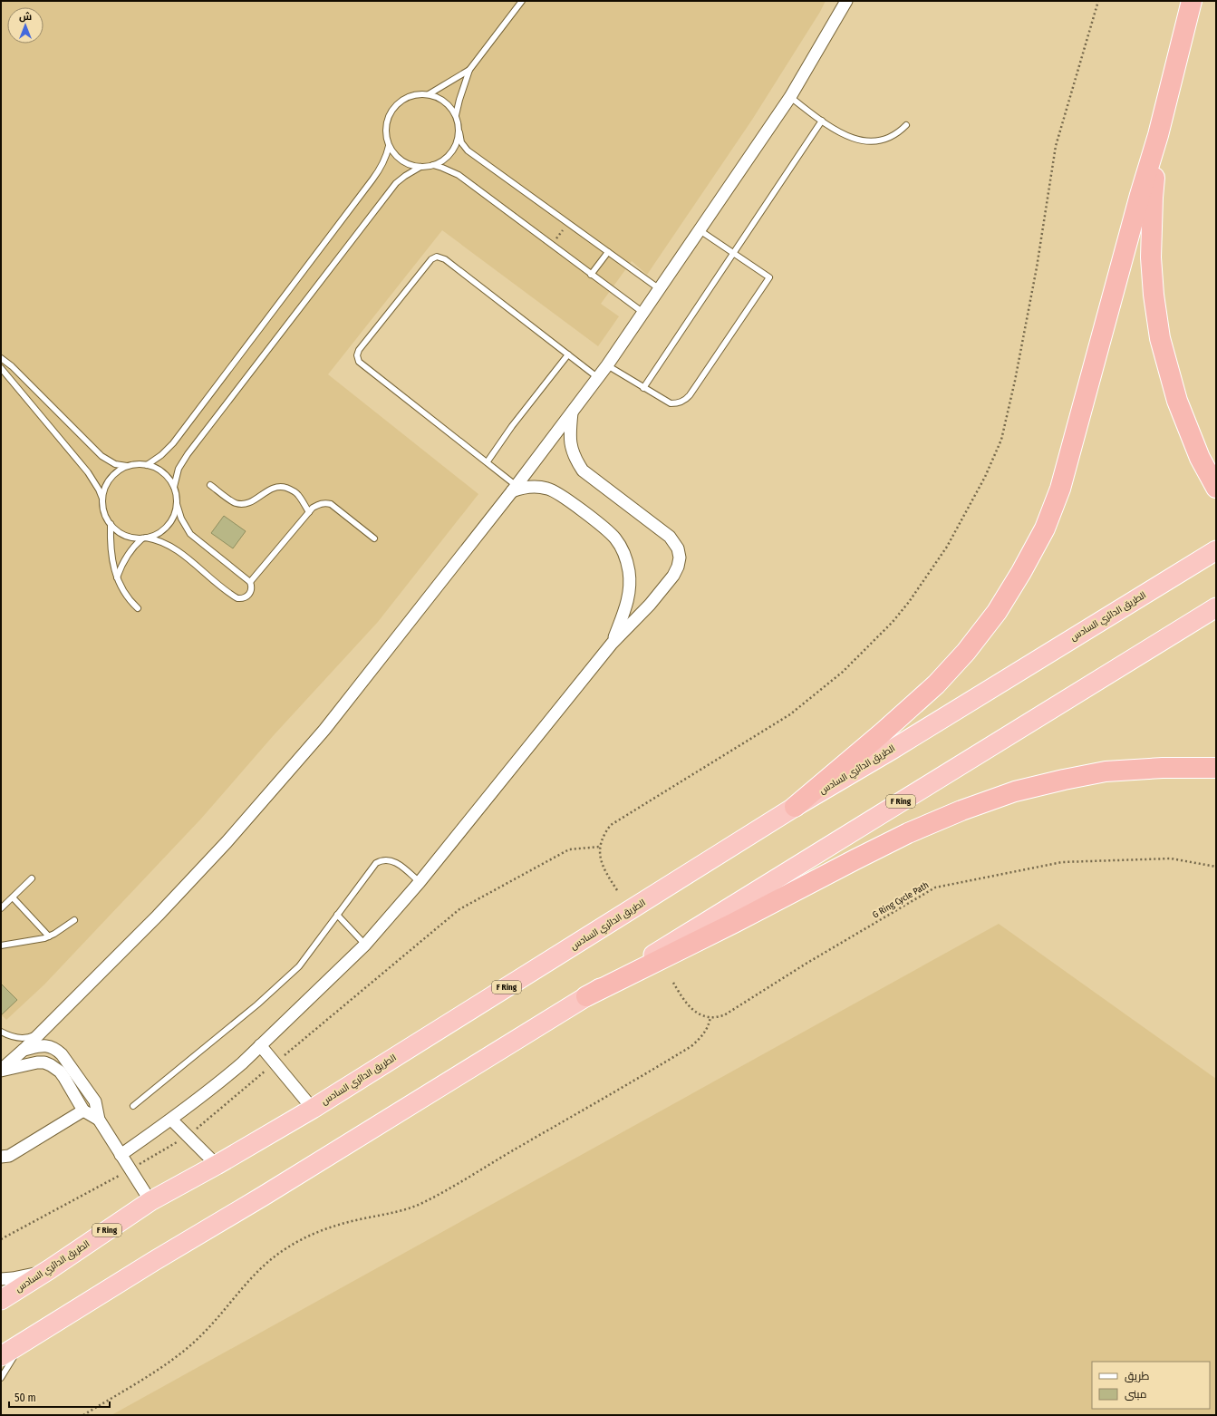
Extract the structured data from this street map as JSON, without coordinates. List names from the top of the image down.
{
  "streets": {
    "highway": ["الطريق الدائري السادس", "F Ring"],
    "path": ["G Ring Cycle Path"]
  },
  "legend": ["طريق", "مبنى"],
  "scale_bar": "50 m",
  "north": "top"
}
